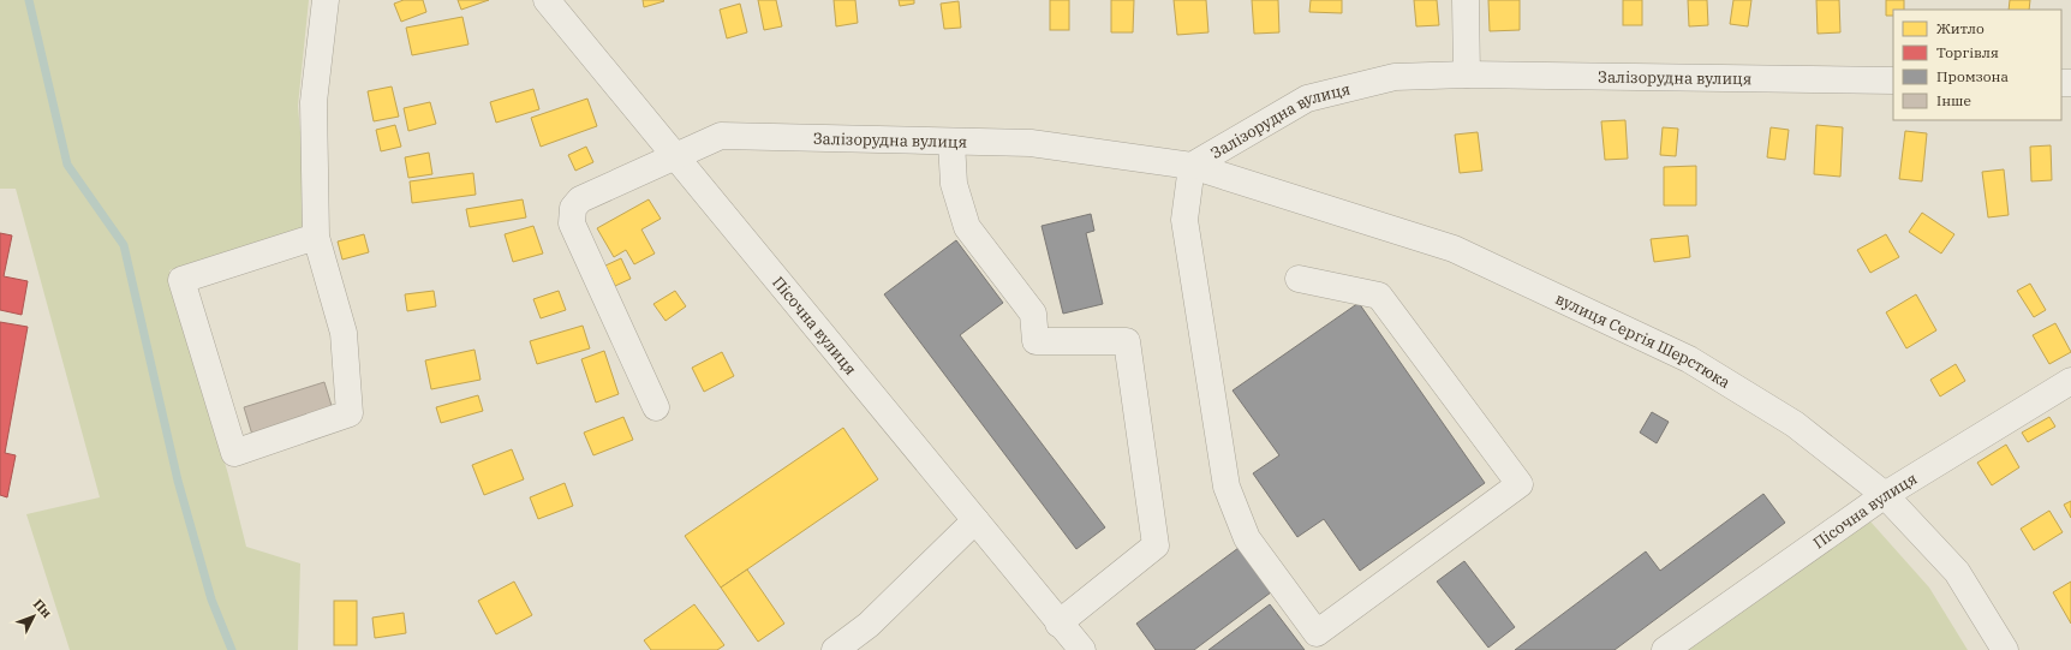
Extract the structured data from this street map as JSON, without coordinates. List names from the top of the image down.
{
  "streets": {
    "street": ["Залізорудна вулиця", "Пісочна вулиця", "вулиця Сергія Шерстюка"]
  },
  "crossings": [
    ["Залізорудна вулиця", "Пісочна вулиця"],
    ["Залізорудна вулиця", "вулиця Сергія Шерстюка"],
    ["Пісочна вулиця", "вулиця Сергія Шерстюка"]
  ],
  "legend": [
    "Житло",
    "Торгівля",
    "Промзона",
    "Інше"
  ],
  "north": "top right"
}
